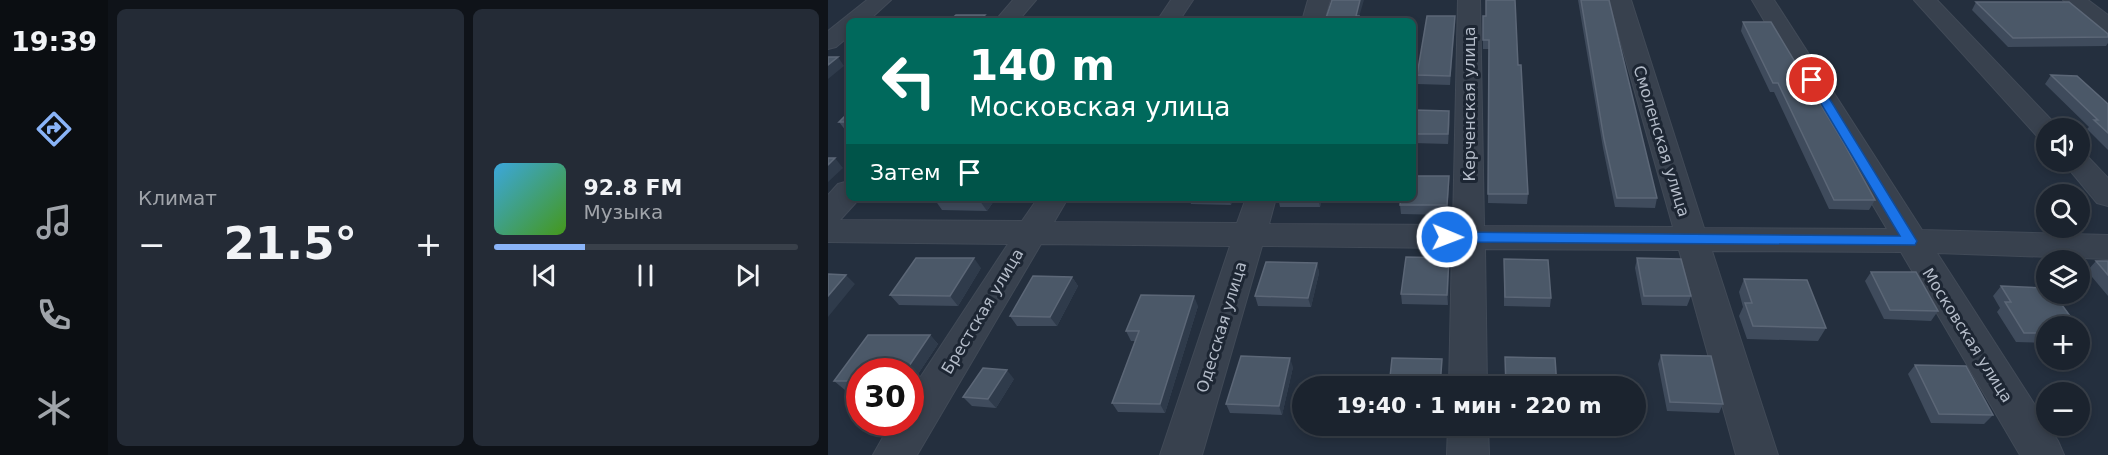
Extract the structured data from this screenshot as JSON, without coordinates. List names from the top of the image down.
{
  "streets": {
    "street": [
      "Керченская улица",
      "Смоленская улица",
      "Брестская улица",
      "Одесская улица",
      "Московская улица"
    ]
  },
  "page": {
    "tabs": "19:39",
    "tile": "Климат",
    "turn": ["140 m", "Московская улица"],
    "map_buttons": ["+", "−"],
    "then": "Затем",
    "song": ["92.8 FM", "Музыка"],
    "heat": ["−", "21.5°", "+"],
    "limit": "30",
    "trip": "19:40 · 1 мин · 220 m"
  }
}
